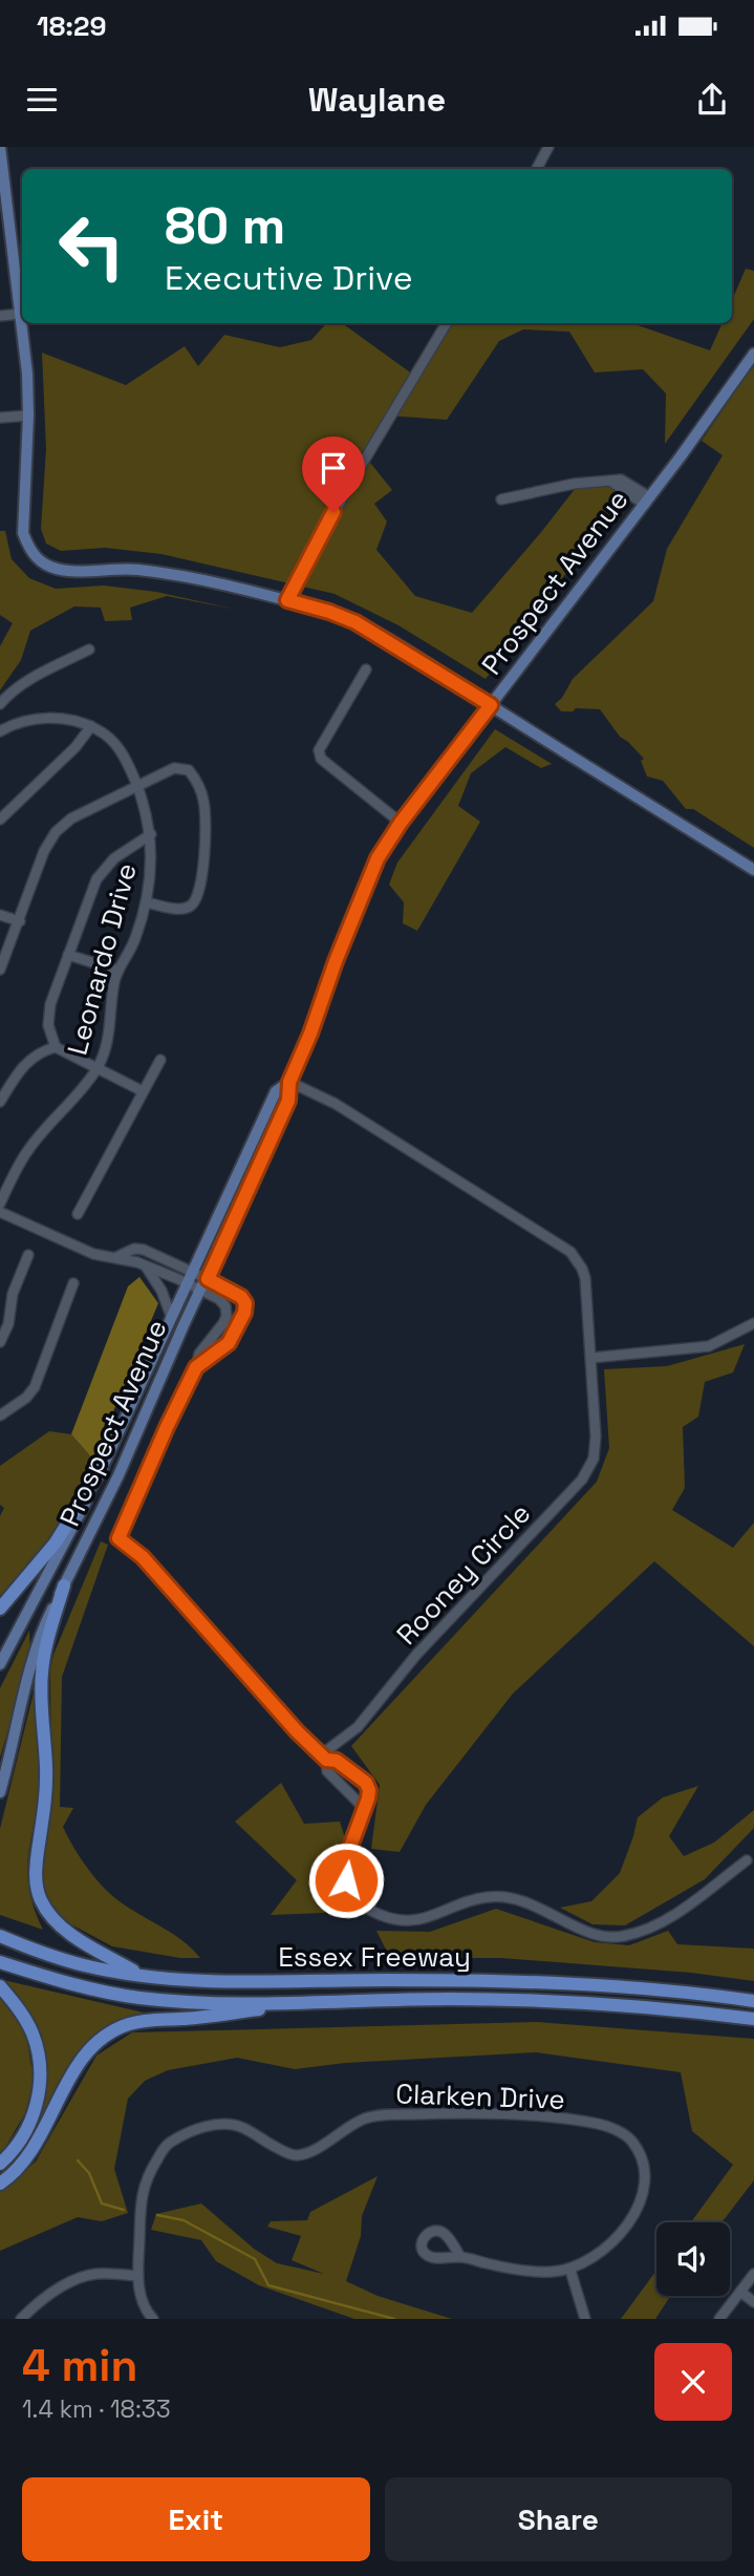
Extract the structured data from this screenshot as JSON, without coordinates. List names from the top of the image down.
{
  "streets": {
    "highway": ["Essex Freeway"],
    "main road": ["Prospect Avenue"],
    "street": ["Leonardo Drive", "Rooney Circle", "Clarken Drive"]
  },
  "crossings": [
    ["Prospect Avenue", "Rooney Circle"]
  ],
  "page": {
    "status": "18:29",
    "header": "Waylane",
    "turn": ["80 m", "Executive Drive"],
    "heading": ["4 min", "1.4 km · 18:33"],
    "buttons": ["Exit", "Share"]
  }
}
